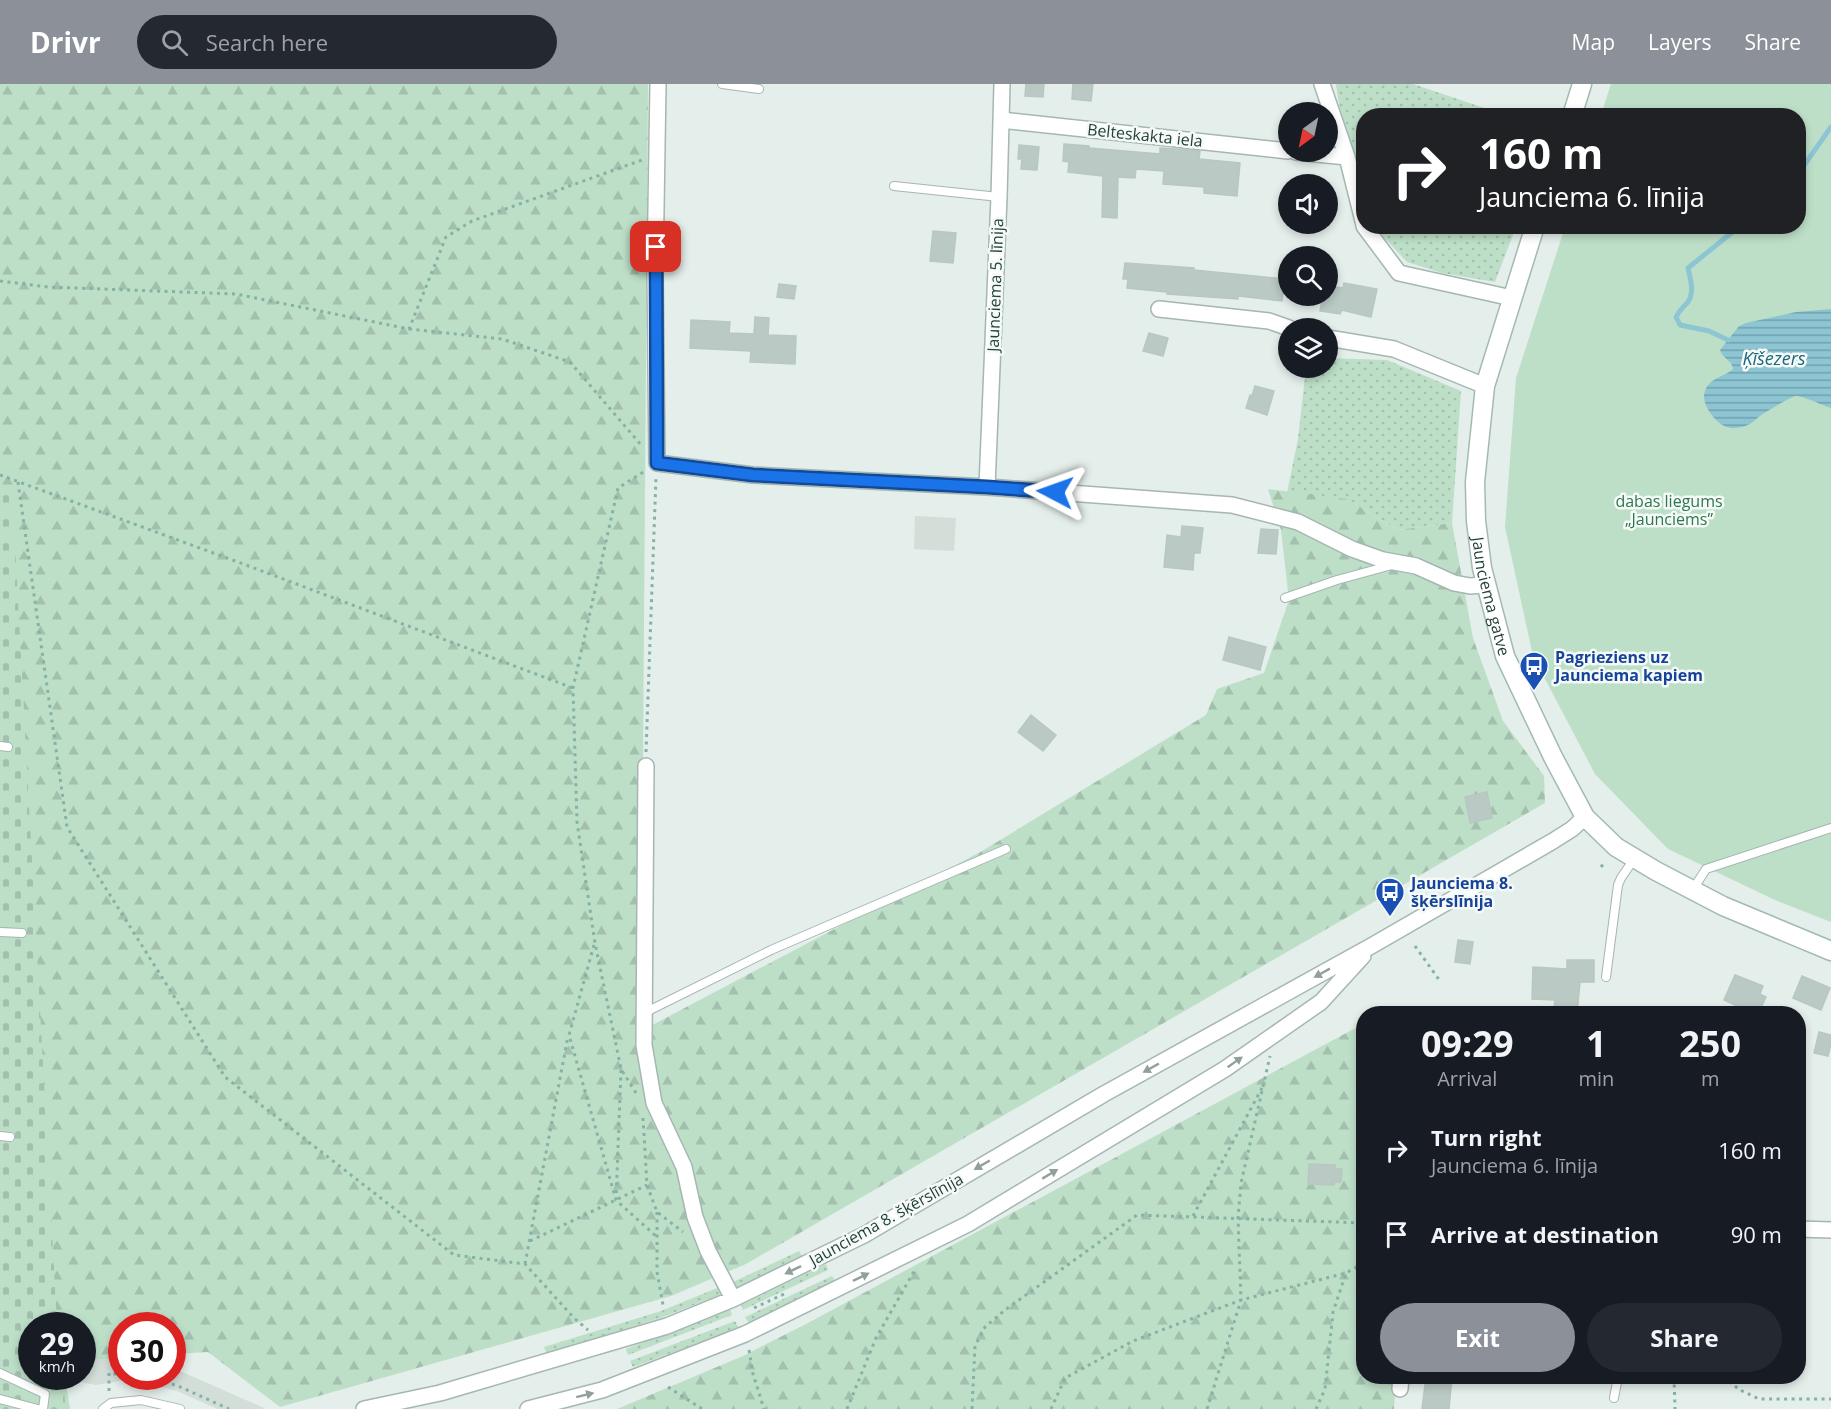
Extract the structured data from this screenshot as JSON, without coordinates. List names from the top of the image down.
{
  "streets": {
    "main road": ["Jaunciema gatve"],
    "street": ["Belteskakta iela", "Jaunciema 5. līnija", "Jaunciema 8. šķērslīnija"]
  },
  "crossings": [
    ["Belteskakta iela", "Jaunciema 5. līnija"],
    ["Jaunciema gatve", "Jaunciema 8. šķērslīnija"]
  ],
  "water": ["Ķīšezers"],
  "parks": ["dabas liegums „Jaunciems”"],
  "places": {
    "bus stop": ["Pagrieziens uz Jaunciema kapiem", "Jaunciema 8. šķērslīnija"]
  },
  "north": "bottom left",
  "page": {
    "header": "Drivr",
    "search": "Search here",
    "nav": ["Map", "Layers", "Share"],
    "turn": ["160 m", "Jaunciema 6. līnija"],
    "eta": [
      "09:29",
      "Arrival",
      "1",
      "min",
      "250",
      "m"
    ],
    "list": [
      {
        "name": "Turn right",
        "note": "Jaunciema 6. līnija",
        "value": "160 m"
      },
      {
        "name": "Arrive at destination",
        "value": "90 m"
      }
    ],
    "buttons": ["Exit", "Share"],
    "speed": "29 km/h",
    "limit": "30"
  }
}
